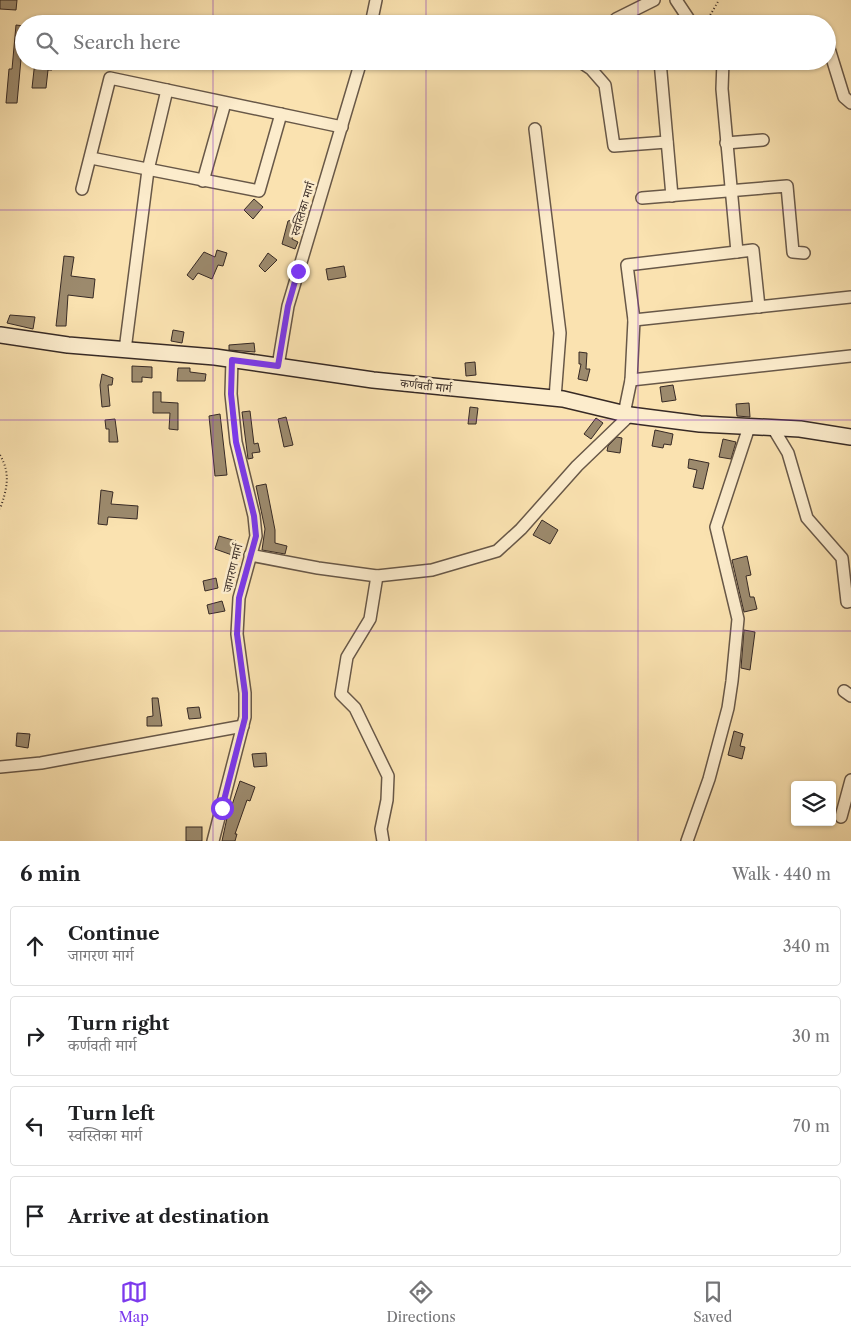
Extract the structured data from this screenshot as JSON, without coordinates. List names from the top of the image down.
{
  "streets": {
    "main road": ["कर्णवती मार्ग"],
    "street": ["स्वस्तिका मार्ग", "जागरण मार्ग"]
  },
  "crossings": [
    ["स्वस्तिका मार्ग", "कर्णवती मार्ग"],
    ["कर्णवती मार्ग", "जागरण मार्ग"]
  ],
  "page": {
    "search": "Search here",
    "heading": ["6 min", "Walk · 440 m"],
    "list": [
      ["Continue", "जागरण मार्ग", "340 m"],
      ["Turn right", "कर्णवती मार्ग", "30 m"],
      ["Turn left", "स्वस्तिका मार्ग", "70 m"],
      "Arrive at destination"
    ],
    "nav": ["Map", "Directions", "Saved"]
  }
}
